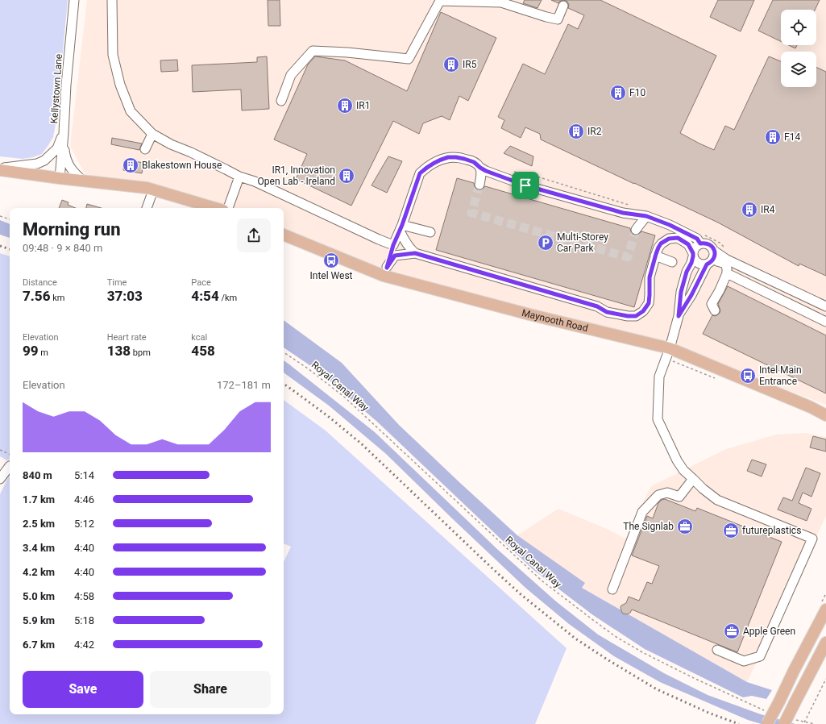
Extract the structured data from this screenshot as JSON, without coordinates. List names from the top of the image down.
{
  "streets": {
    "main road": ["Maynooth Road"],
    "street": ["Kellystown Lane"],
    "path": ["Royal Canal Way"]
  },
  "places": {
    "building": [
      "IR5",
      "F10",
      "IR1",
      "IR2",
      "F14",
      "Blakestown House",
      "IR1, Innovation Open Lab - Ireland",
      "IR4"
    ],
    "parking": ["Multi-Storey Car Park"],
    "bus stop": ["Intel West", "Intel Main Entrance"],
    "office": ["The Signlab", "futureplastics", "Apple Green"]
  },
  "page": {
    "heading": ["Morning run", "09:48 · 9 × 840 m"],
    "stats": [
      ["Distance", "7.56 km"],
      ["Time", "37:03"],
      ["Pace", "4:54 /km"],
      ["Elevation", "99 m"],
      ["Heart rate", "138 bpm"],
      ["kcal", "458"]
    ],
    "chart": ["Elevation", "172–181 m"],
    "list": [
      {
        "name": "840 m",
        "note": "5:14"
      },
      {
        "name": "1.7 km",
        "note": "4:46"
      },
      {
        "name": "2.5 km",
        "note": "5:12"
      },
      {
        "name": "3.4 km",
        "note": "4:40"
      },
      {
        "name": "4.2 km",
        "note": "4:40"
      },
      {
        "name": "5.0 km",
        "note": "4:58"
      },
      {
        "name": "5.9 km",
        "note": "5:18"
      },
      {
        "name": "6.7 km",
        "note": "4:42"
      }
    ],
    "buttons": ["Save", "Share"]
  }
}
